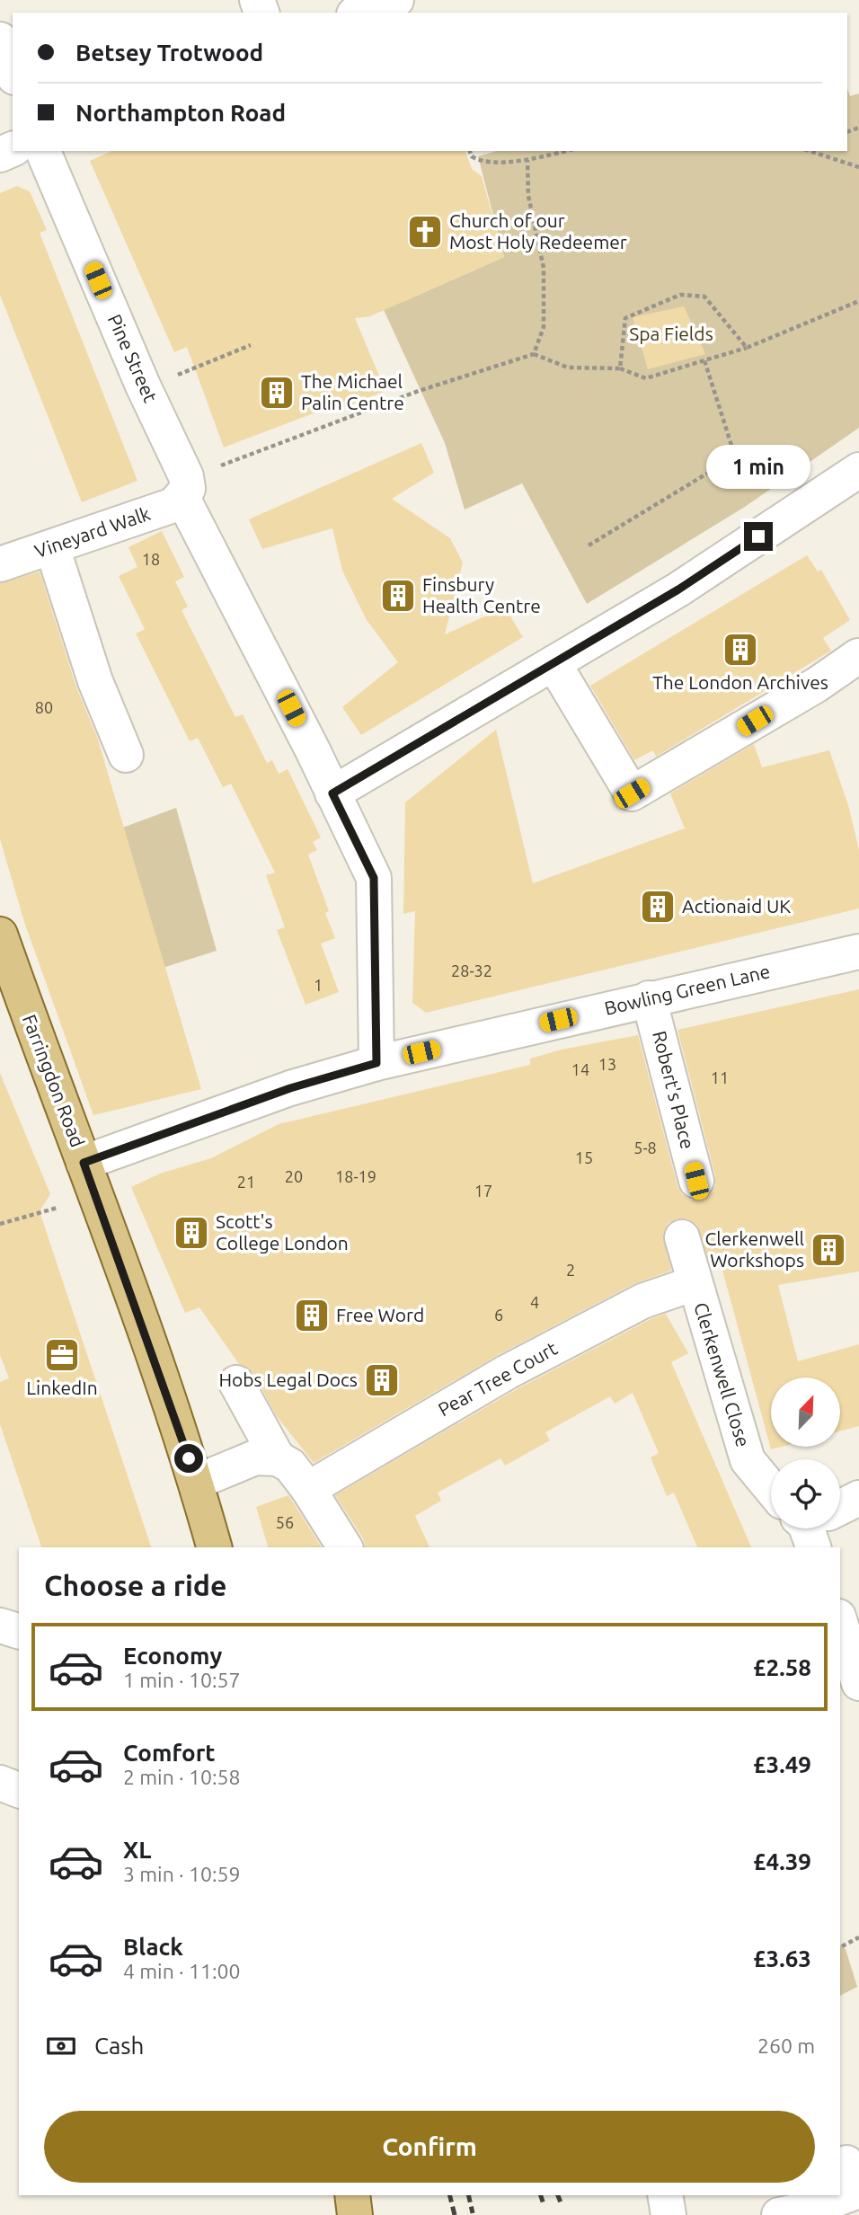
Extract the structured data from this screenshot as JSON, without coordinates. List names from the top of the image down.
{
  "streets": {
    "main road": ["Farringdon Road"],
    "street": [
      "Pine Street",
      "Vineyard Walk",
      "Bowling Green Lane",
      "Robert's Place",
      "Clerkenwell Close",
      "Pear Tree Court"
    ]
  },
  "crossings": [
    ["Pine Street", "Vineyard Walk"],
    ["Bowling Green Lane", "Farringdon Road"],
    ["Bowling Green Lane", "Robert's Place"],
    ["Clerkenwell Close", "Pear Tree Court"]
  ],
  "parks": ["Spa Fields"],
  "places": {
    "church": ["Church of our Most Holy Redeemer"],
    "building": [
      "The Michael Palin Centre",
      "Finsbury Health Centre",
      "The London Archives",
      "Actionaid UK",
      "Scott's College London",
      "Clerkenwell Workshops",
      "Free Word",
      "Hobs Legal Docs"
    ],
    "office": ["LinkedIn"]
  },
  "house_numbers": [
    "18",
    "80",
    "28-32",
    "1",
    "13",
    "14",
    "11",
    "5-8",
    "15",
    "20",
    "18-19",
    "21",
    "17",
    "2",
    "4",
    "6",
    "56"
  ],
  "north": "top right",
  "page": {
    "banner": ["Betsey Trotwood", "Northampton Road"],
    "bubble": "1 min",
    "heading": "Choose a ride",
    "list": [
      {
        "name": "Economy",
        "note": "1 min · 10:57",
        "value": "£2.58"
      },
      {
        "name": "Comfort",
        "note": "2 min · 10:58",
        "value": "£3.49"
      },
      {
        "name": "XL",
        "note": "3 min · 10:59",
        "value": "£4.39"
      },
      {
        "name": "Black",
        "note": "4 min · 11:00",
        "value": "£3.63"
      }
    ],
    "pay": ["Cash", "260 m"],
    "buttons": "Confirm"
  }
}
